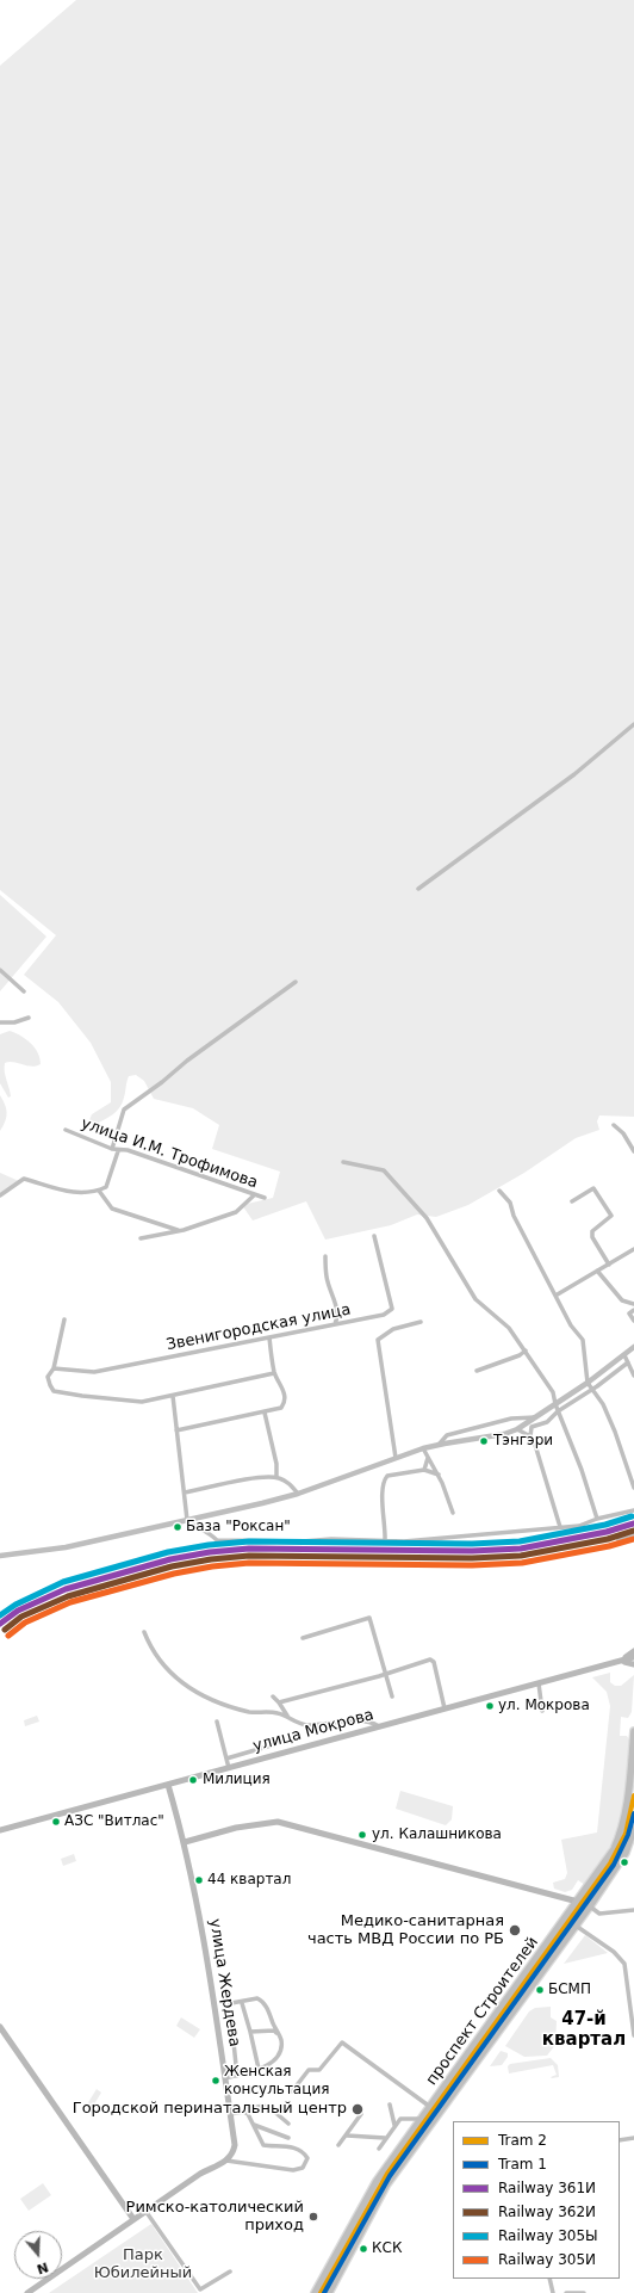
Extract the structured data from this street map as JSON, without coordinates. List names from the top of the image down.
{
  "streets": {
    "main road": ["улица Мокрова", "улица Жердева", "проспект Строителей"],
    "street": ["улица И.М. Трофимова", "Звенигородская улица"]
  },
  "crossings": [
    ["улица Мокрова", "улица Жердева"]
  ],
  "districts": ["47-й квартал"],
  "parks": ["Парк Юбилейный"],
  "places": [
    "Тэнгэри",
    "База \"Роксан\"",
    "ул. Мокрова",
    "Милиция",
    "АЗС \"Витлас\"",
    "ул. Калашникова",
    "44 квартал",
    "Медико-санитарная часть МВД России по РБ",
    "БСМП",
    "Женская консультация",
    "Городской перинатальный центр",
    "Римско-католический приход",
    "КСК"
  ],
  "lines": [
    "rail line 305Ы",
    "rail line 361И",
    "rail line 362И",
    "rail line 305И",
    "tram line 2",
    "tram line 1"
  ],
  "legend": [
    "Tram 2",
    "Tram 1",
    "Railway 361И",
    "Railway 362И",
    "Railway 305Ы",
    "Railway 305И"
  ],
  "north": "bottom"
}
